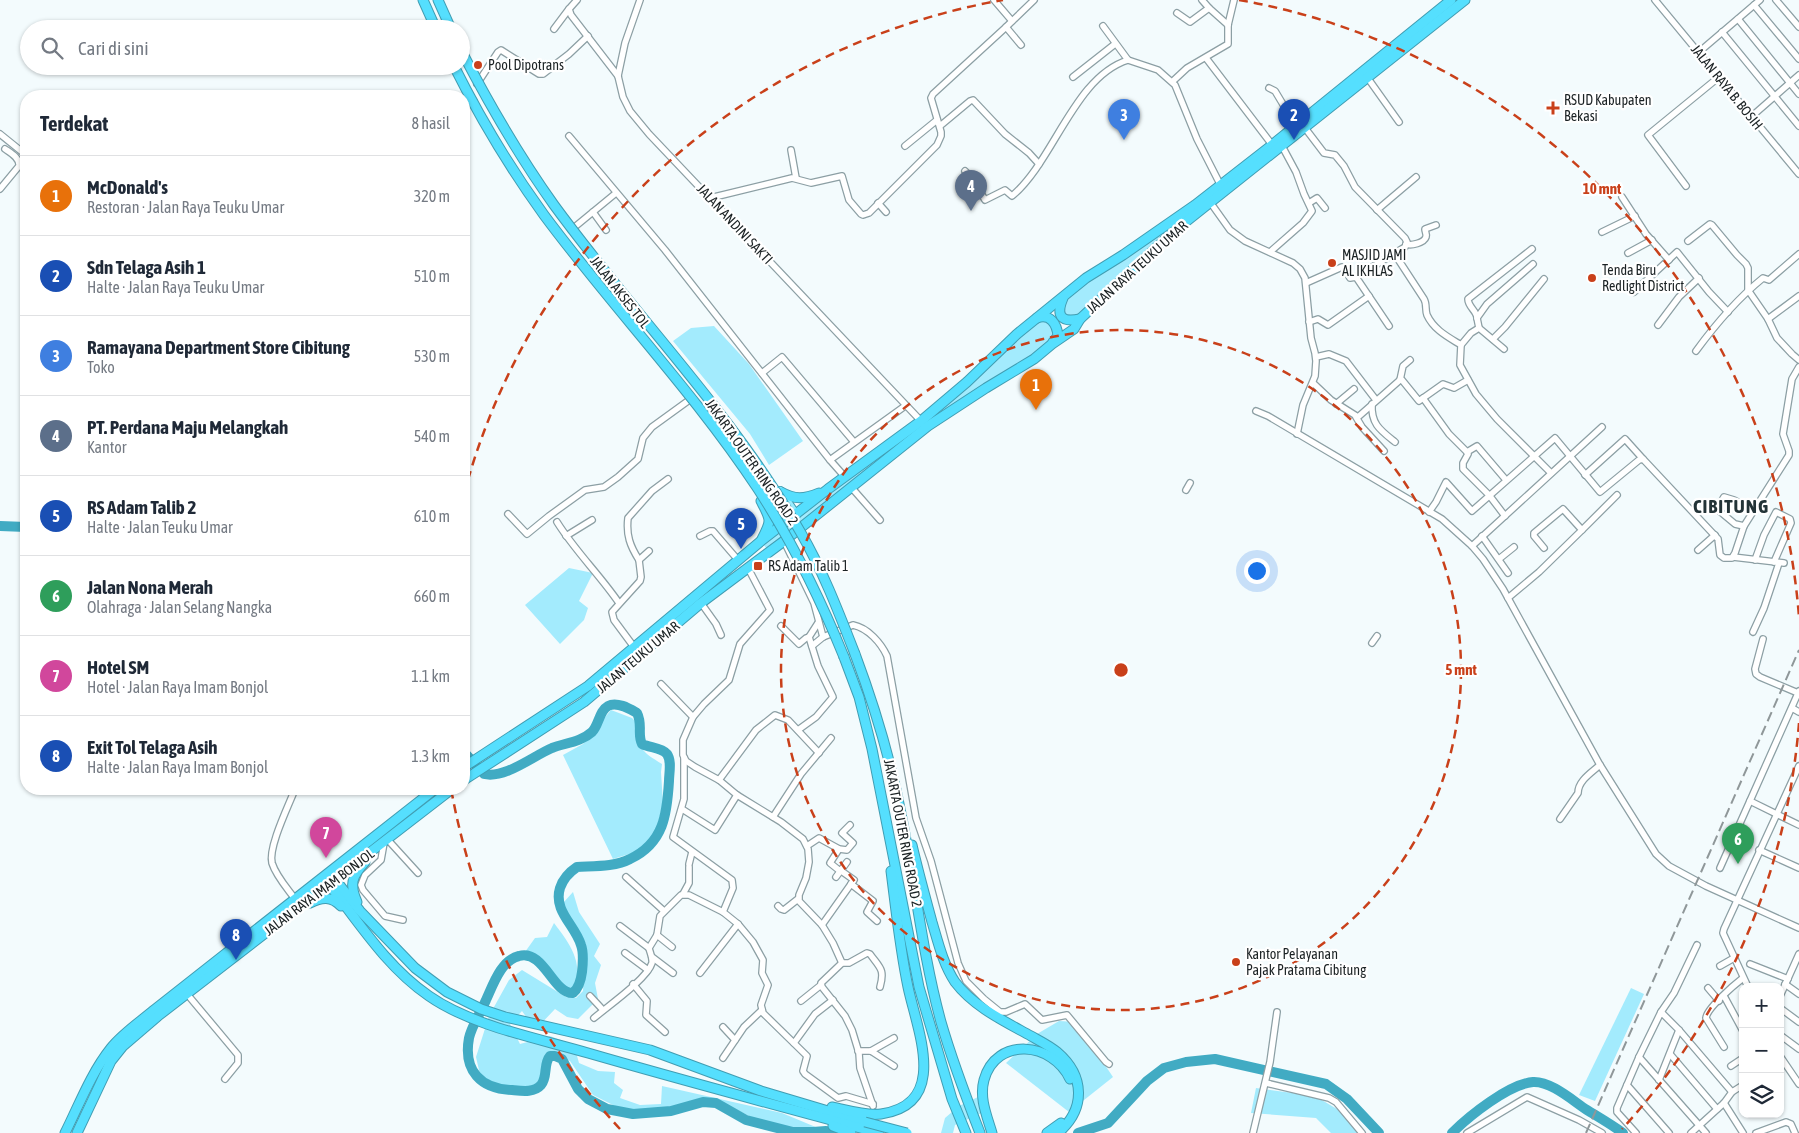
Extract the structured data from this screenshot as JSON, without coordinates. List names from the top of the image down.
{
  "streets": {
    "highway": [
      "JALAN RAYA TEUKU UMAR",
      "JAKARTA OUTER RING ROAD 2",
      "JALAN TEUKU UMAR",
      "JALAN RAYA IMAM BONJOL"
    ],
    "main road": ["JALAN AKSES TOL"],
    "street": ["JALAN RAYA B. BOSIH", "JALAN ANDINI SAKTI"]
  },
  "crossings": [
    ["JALAN ANDINI SAKTI", "JALAN RAYA TEUKU UMAR"],
    ["JALAN RAYA TEUKU UMAR", "JALAN AKSES TOL"],
    ["JALAN RAYA TEUKU UMAR", "JALAN TEUKU UMAR"],
    ["JALAN AKSES TOL", "JALAN TEUKU UMAR"]
  ],
  "districts": ["CIBITUNG"],
  "places": {
    "other": [
      "Pool Dipotrans",
      "MASJID JAMI AL IKHLAS",
      "Tenda Biru Redlight District",
      "Kantor Pelayanan Pajak Pratama Cibitung"
    ],
    "health": ["RSUD Kabupaten Bekasi"],
    "transit": ["RS Adam Talib 1"]
  },
  "page": {
    "search": "Cari di sini",
    "heading": ["Terdekat", "8 hasil"],
    "pins": [
      "2",
      "3",
      "4",
      "1",
      "5",
      "7",
      "6",
      "8"
    ],
    "list": [
      {
        "mark": "1",
        "name": "McDonald's",
        "note": "Restoran · Jalan Raya Teuku Umar",
        "value": "320 m"
      },
      {
        "mark": "2",
        "name": "Sdn Telaga Asih 1",
        "note": "Halte · Jalan Raya Teuku Umar",
        "value": "510 m"
      },
      {
        "mark": "3",
        "name": "Ramayana Department Store Cibitung",
        "note": "Toko",
        "value": "530 m"
      },
      {
        "mark": "4",
        "name": "PT. Perdana Maju Melangkah",
        "note": "Kantor",
        "value": "540 m"
      },
      {
        "mark": "5",
        "name": "RS Adam Talib 2",
        "note": "Halte · Jalan Teuku Umar",
        "value": "610 m"
      },
      {
        "mark": "6",
        "name": "Jalan Nona Merah",
        "note": "Olahraga · Jalan Selang Nangka",
        "value": "660 m"
      },
      {
        "mark": "7",
        "name": "Hotel SM",
        "note": "Hotel · Jalan Raya Imam Bonjol",
        "value": "1.1 km"
      },
      {
        "mark": "8",
        "name": "Exit Tol Telaga Asih",
        "note": "Halte · Jalan Raya Imam Bonjol",
        "value": "1.3 km"
      }
    ],
    "map_buttons": ["+", "−"]
  },
  "rings": ["10 mnt", "5 mnt"]
}
